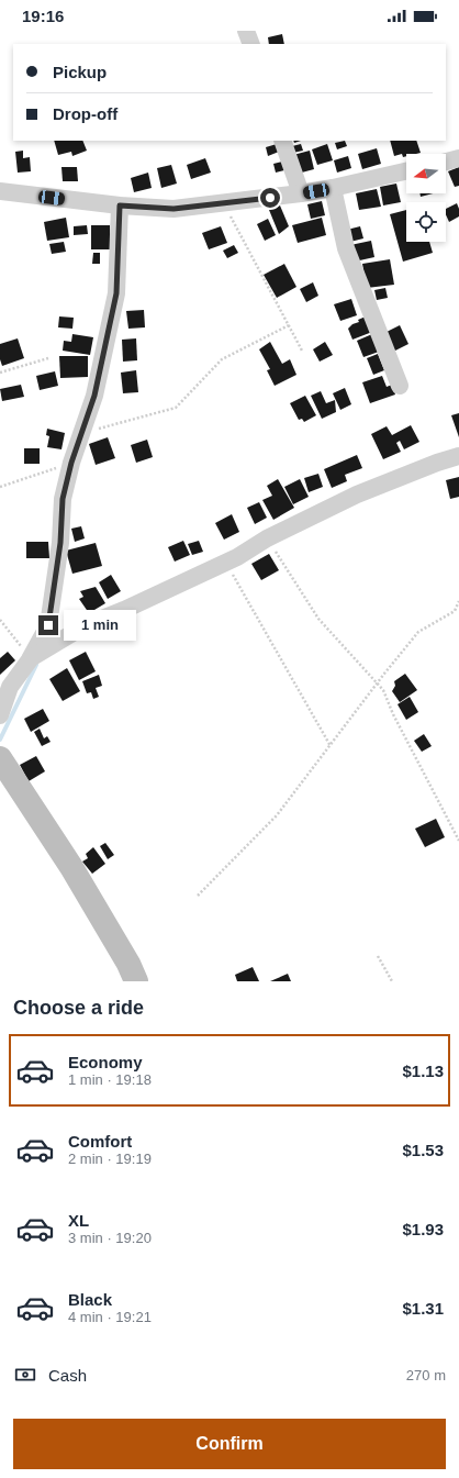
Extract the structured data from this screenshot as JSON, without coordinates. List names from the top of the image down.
{
  "north": "left",
  "page": {
    "status": "19:16",
    "banner": ["Pickup", "Drop-off"],
    "bubble": "1 min",
    "heading": "Choose a ride",
    "list": [
      {
        "name": "Economy",
        "note": "1 min · 19:18",
        "value": "$1.13"
      },
      {
        "name": "Comfort",
        "note": "2 min · 19:19",
        "value": "$1.53"
      },
      {
        "name": "XL",
        "note": "3 min · 19:20",
        "value": "$1.93"
      },
      {
        "name": "Black",
        "note": "4 min · 19:21",
        "value": "$1.31"
      }
    ],
    "pay": ["Cash", "270 m"],
    "buttons": "Confirm"
  }
}
